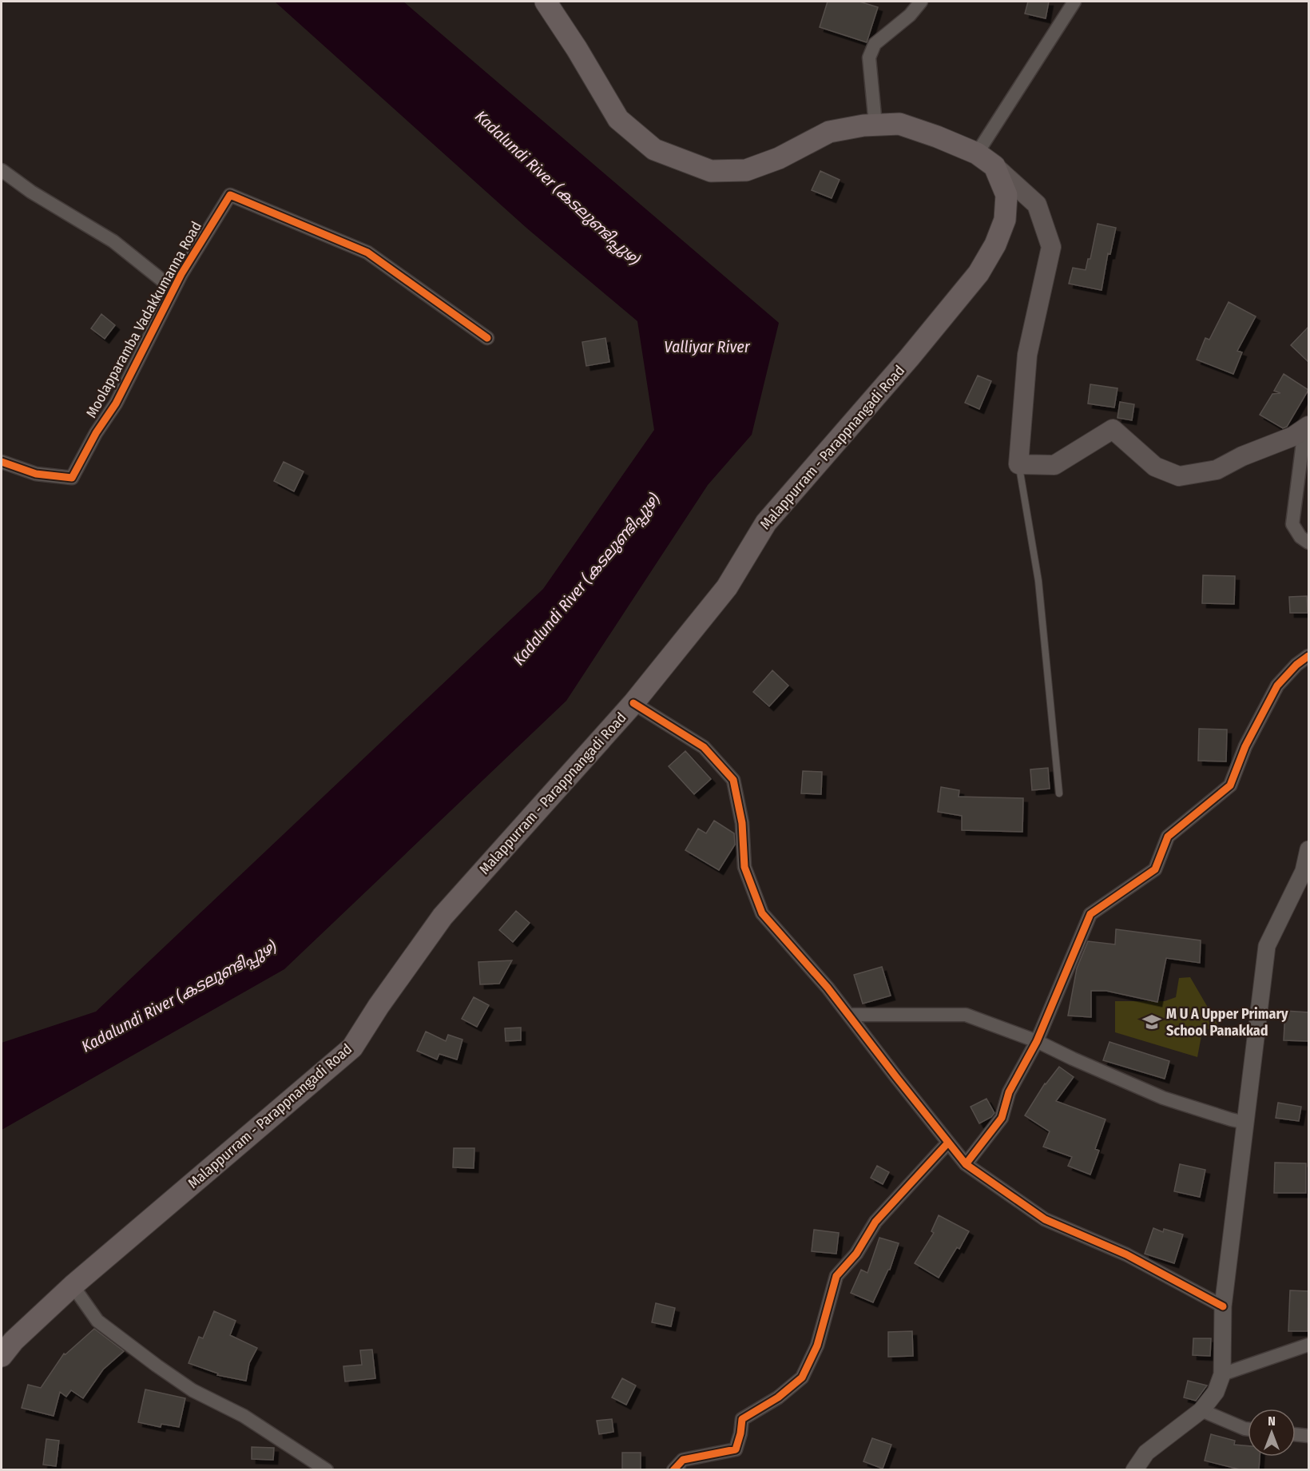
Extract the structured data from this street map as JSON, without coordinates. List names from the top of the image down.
{
  "streets": {
    "main road": ["Malappurram - Parappnangadi Road"],
    "street": ["Moolapparamba Vadakkumanna Road"]
  },
  "water": ["Kadalundi River (കടലുണ്ടിപ്പുഴ)", "Valliyar River"],
  "places": {
    "school or university": ["M U A Upper Primary School Panakkad"]
  },
  "north": "top"
}
